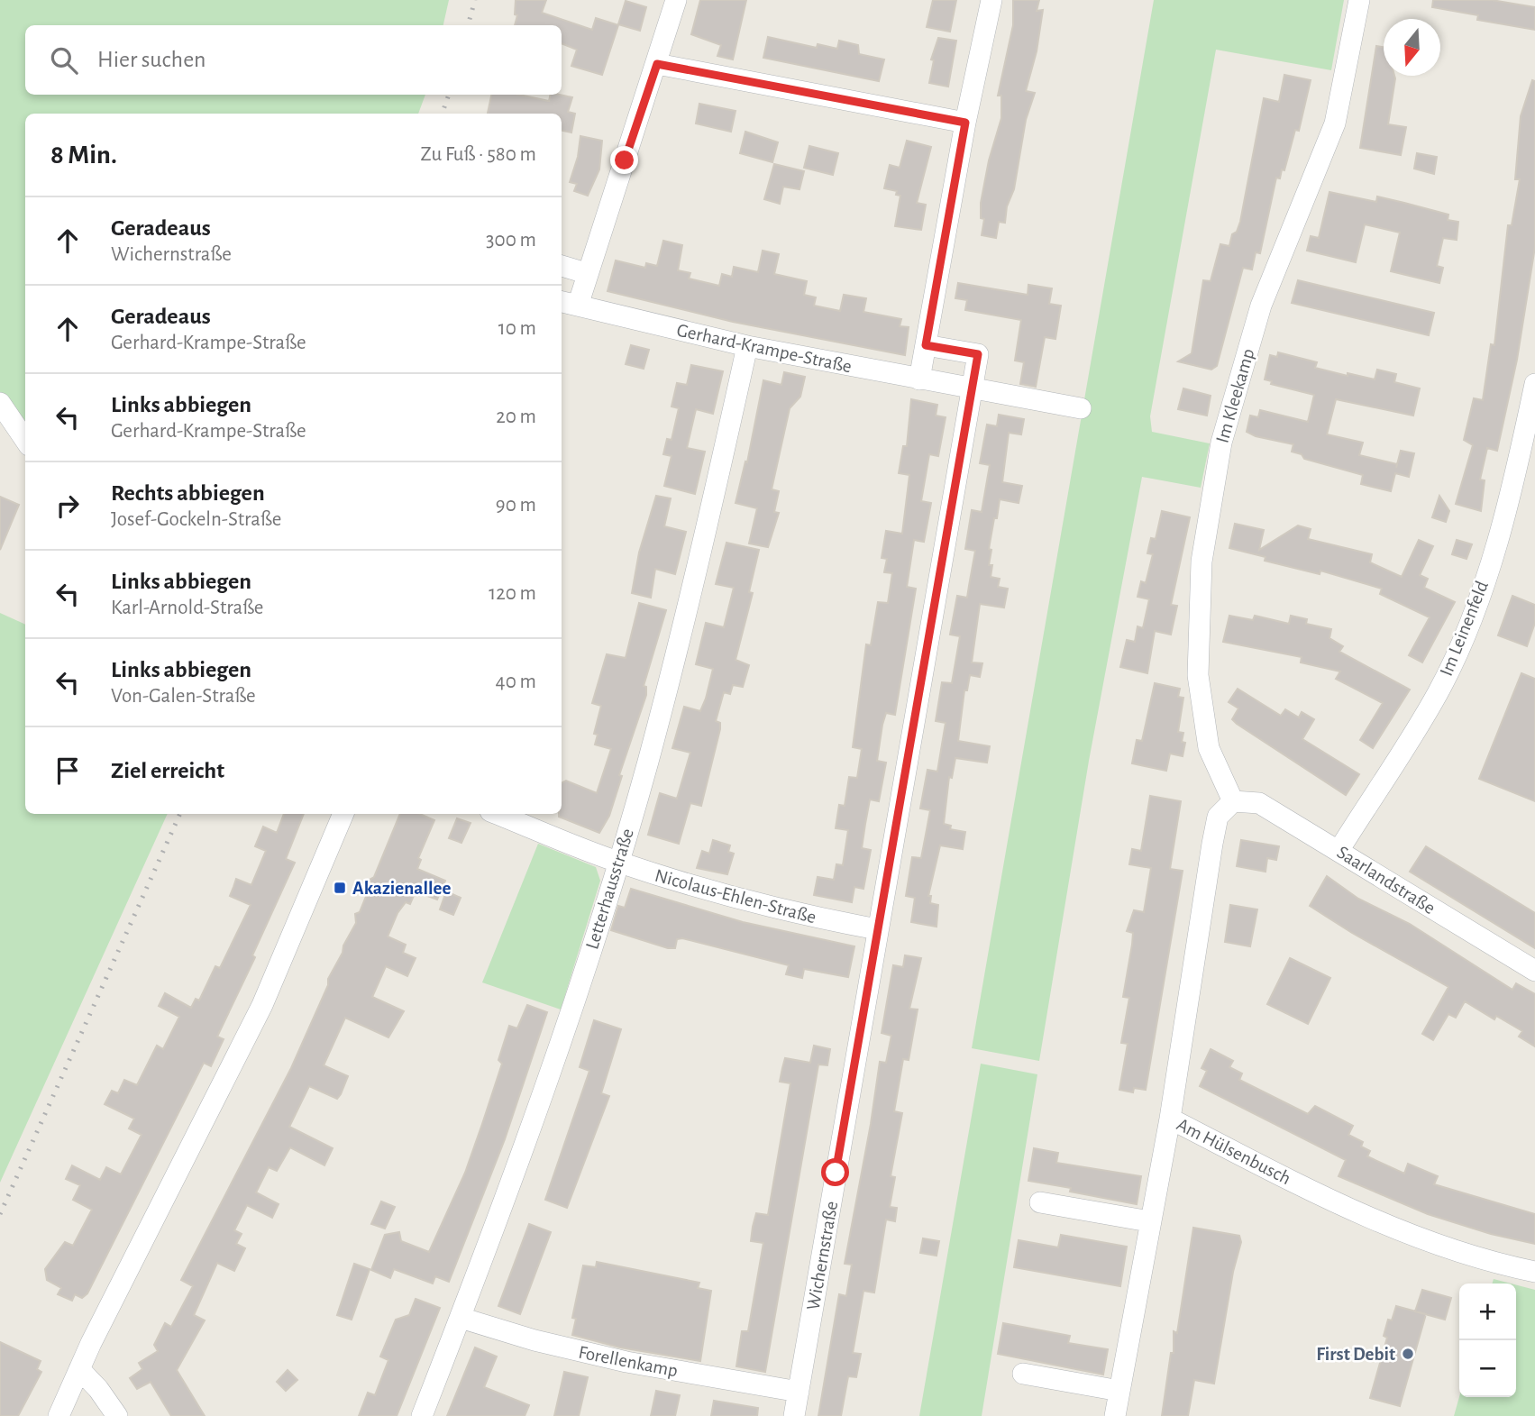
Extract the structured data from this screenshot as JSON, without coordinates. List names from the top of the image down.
{
  "streets": {
    "street": [
      "Gerhard-Krampe-Straße",
      "Im Kleekamp",
      "Im Leinenfeld",
      "Saarlandstraße",
      "Letterhausstraße",
      "Nicolaus-Ehlen-Straße",
      "Am Hülsenbusch",
      "Wichernstraße",
      "Forellenkamp"
    ]
  },
  "crossings": [
    ["Gerhard-Krampe-Straße", "Letterhausstraße"],
    ["Gerhard-Krampe-Straße", "Wichernstraße"],
    ["Im Kleekamp", "Saarlandstraße"],
    ["Im Kleekamp", "Am Hülsenbusch"],
    ["Im Leinenfeld", "Saarlandstraße"],
    ["Saarlandstraße", "Am Hülsenbusch"],
    ["Letterhausstraße", "Nicolaus-Ehlen-Straße"],
    ["Letterhausstraße", "Forellenkamp"],
    ["Nicolaus-Ehlen-Straße", "Wichernstraße"],
    ["Wichernstraße", "Forellenkamp"]
  ],
  "places": {
    "transit": ["Akazienallee"],
    "other": ["First Debit"]
  },
  "north": "bottom",
  "page": {
    "search": "Hier suchen",
    "heading": ["8 Min.", "Zu Fuß · 580 m"],
    "list": [
      ["Geradeaus", "Wichernstraße", "300 m"],
      ["Geradeaus", "Gerhard-Krampe-Straße", "10 m"],
      ["Links abbiegen", "Gerhard-Krampe-Straße", "20 m"],
      ["Rechts abbiegen", "Josef-Gockeln-Straße", "90 m"],
      ["Links abbiegen", "Karl-Arnold-Straße", "120 m"],
      ["Links abbiegen", "Von-Galen-Straße", "40 m"],
      "Ziel erreicht"
    ],
    "map_buttons": ["+", "−"]
  }
}
